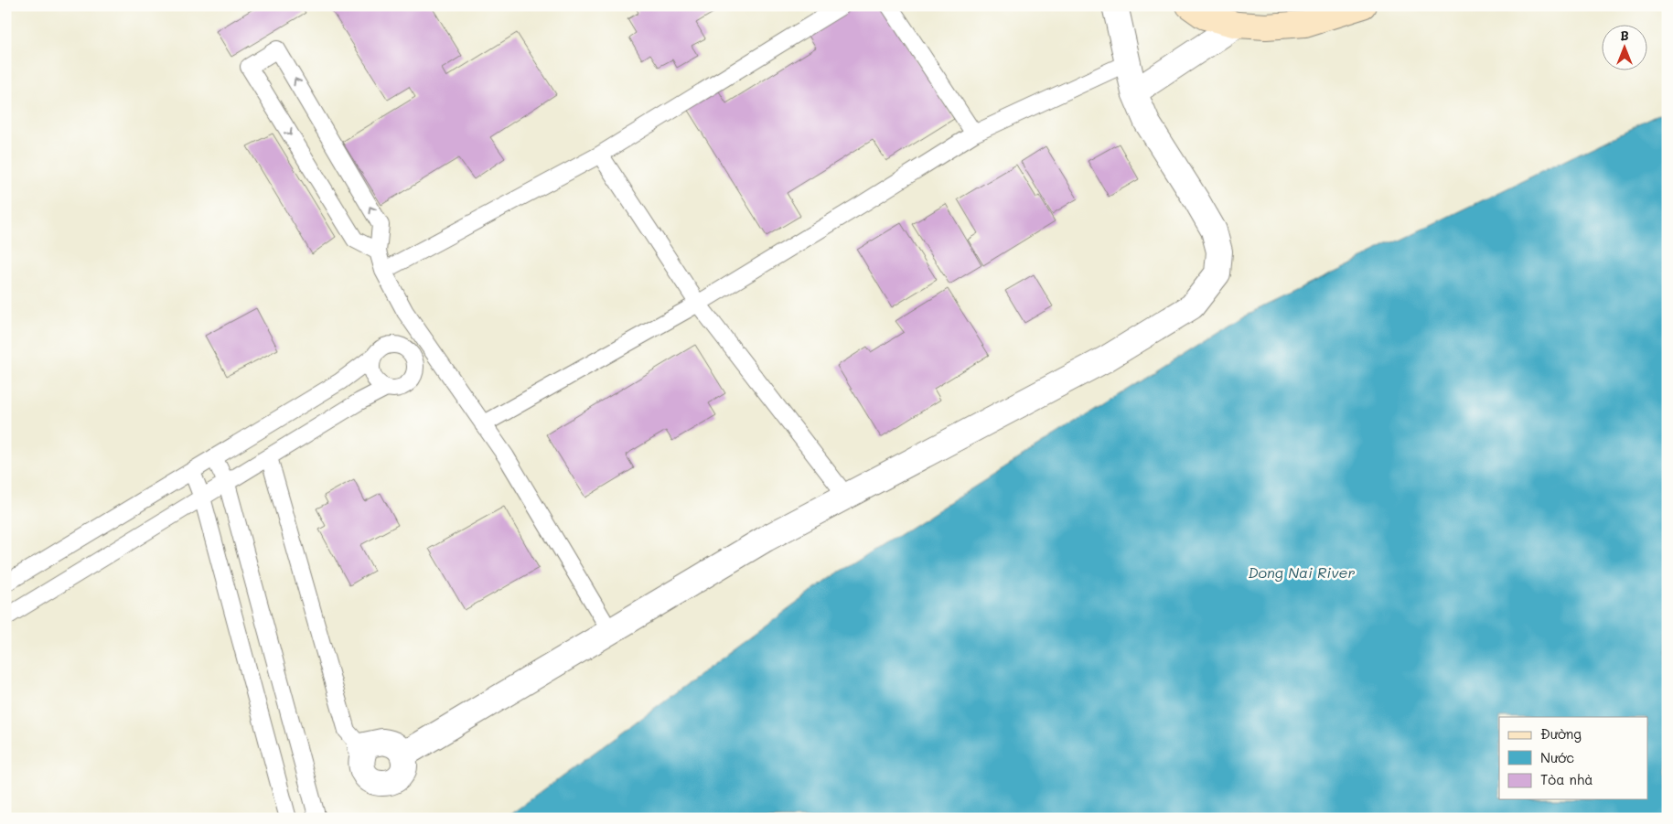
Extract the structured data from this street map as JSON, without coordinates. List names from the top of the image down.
{
  "water": ["Dong Nai River"],
  "legend": ["Đường", "Nước", "Tòa nhà"],
  "north": "top"
}
